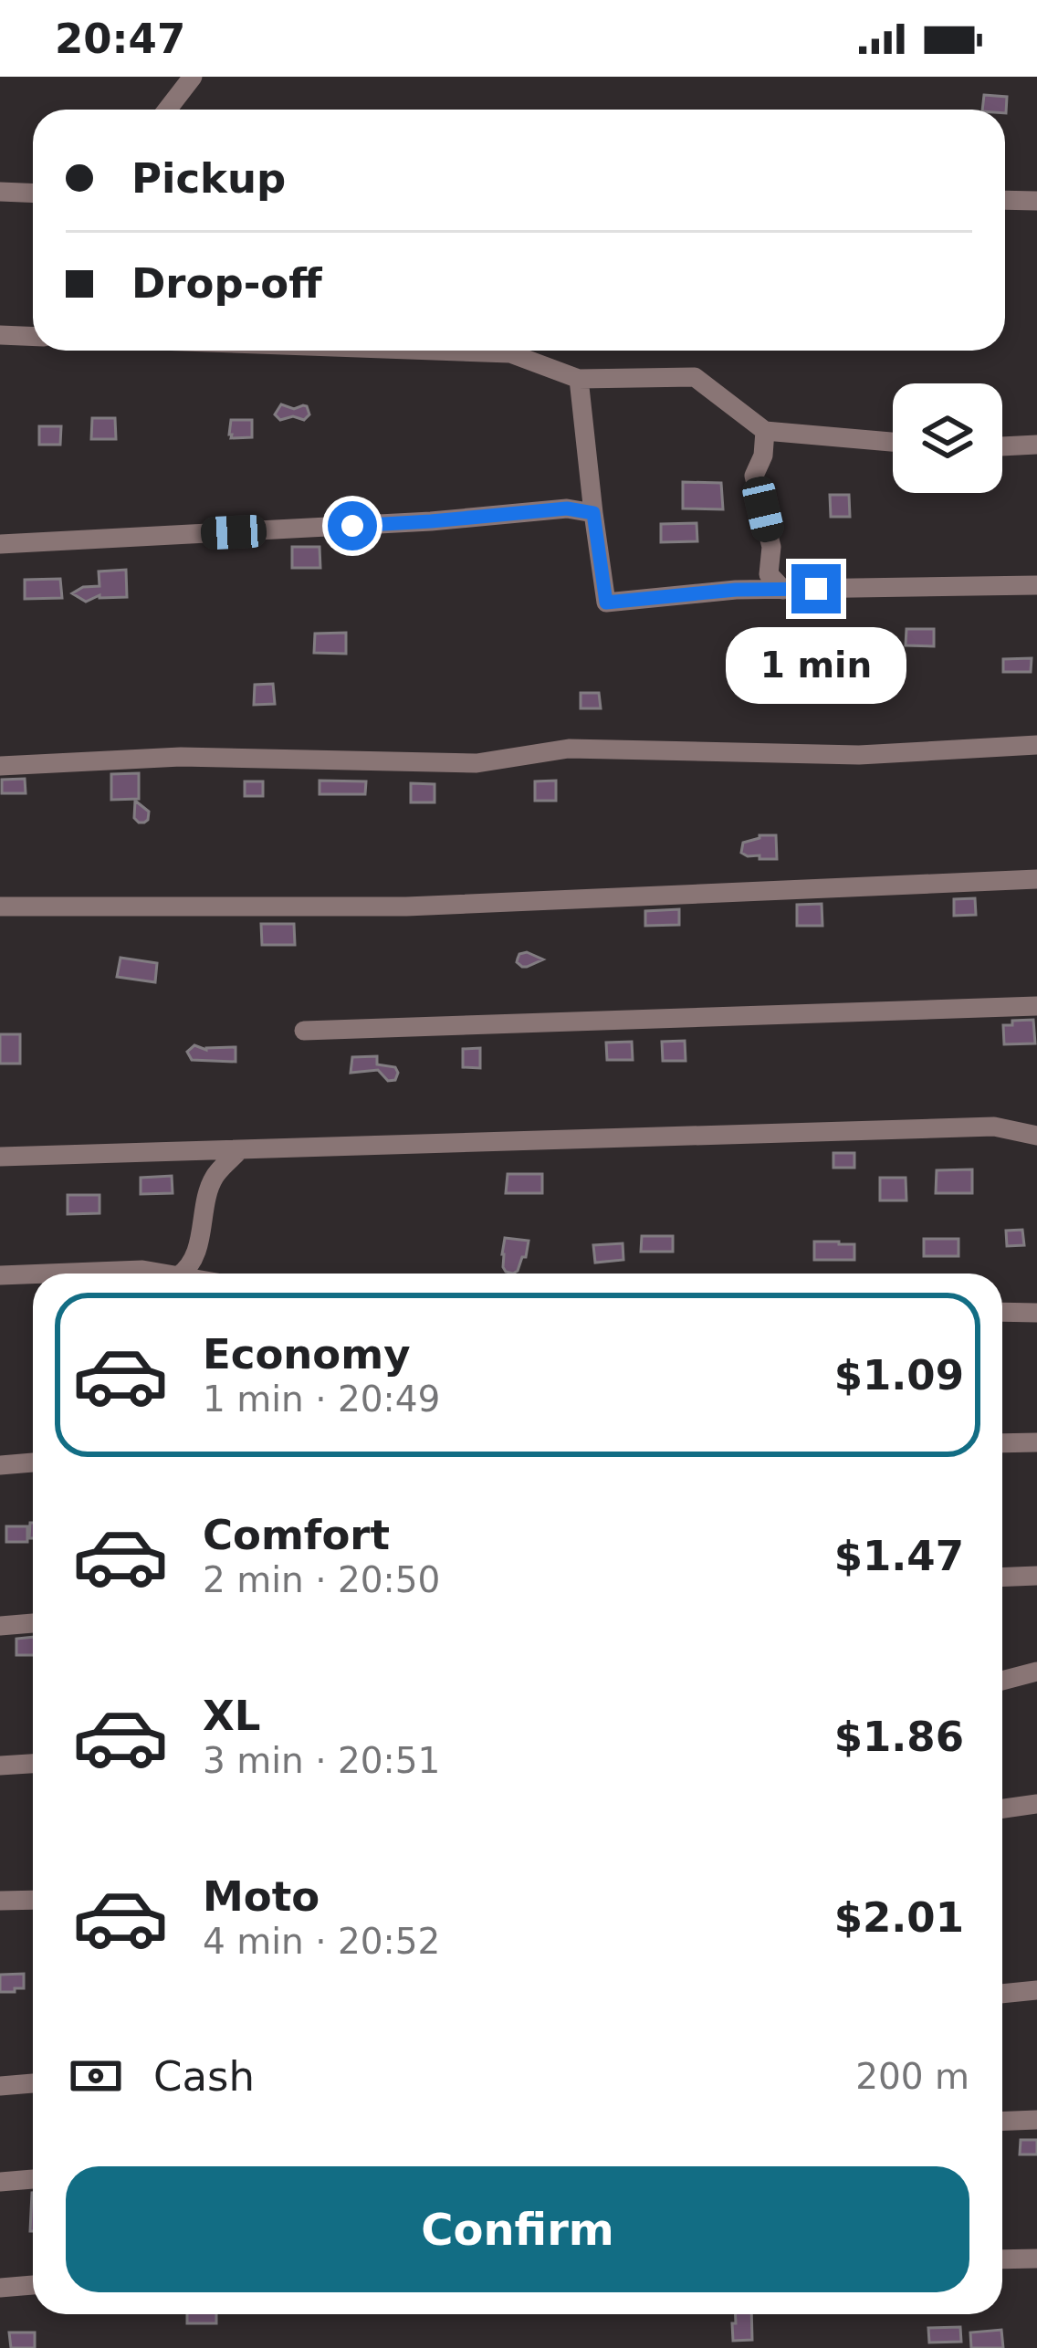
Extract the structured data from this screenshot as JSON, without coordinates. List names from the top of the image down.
{
  "page": {
    "status": "20:47",
    "banner": ["Pickup", "Drop-off"],
    "bubble": "1 min",
    "list": [
      {
        "name": "Economy",
        "note": "1 min · 20:49",
        "value": "$1.09"
      },
      {
        "name": "Comfort",
        "note": "2 min · 20:50",
        "value": "$1.47"
      },
      {
        "name": "XL",
        "note": "3 min · 20:51",
        "value": "$1.86"
      },
      {
        "name": "Moto",
        "note": "4 min · 20:52",
        "value": "$2.01"
      }
    ],
    "pay": ["Cash", "200 m"],
    "buttons": "Confirm"
  }
}
